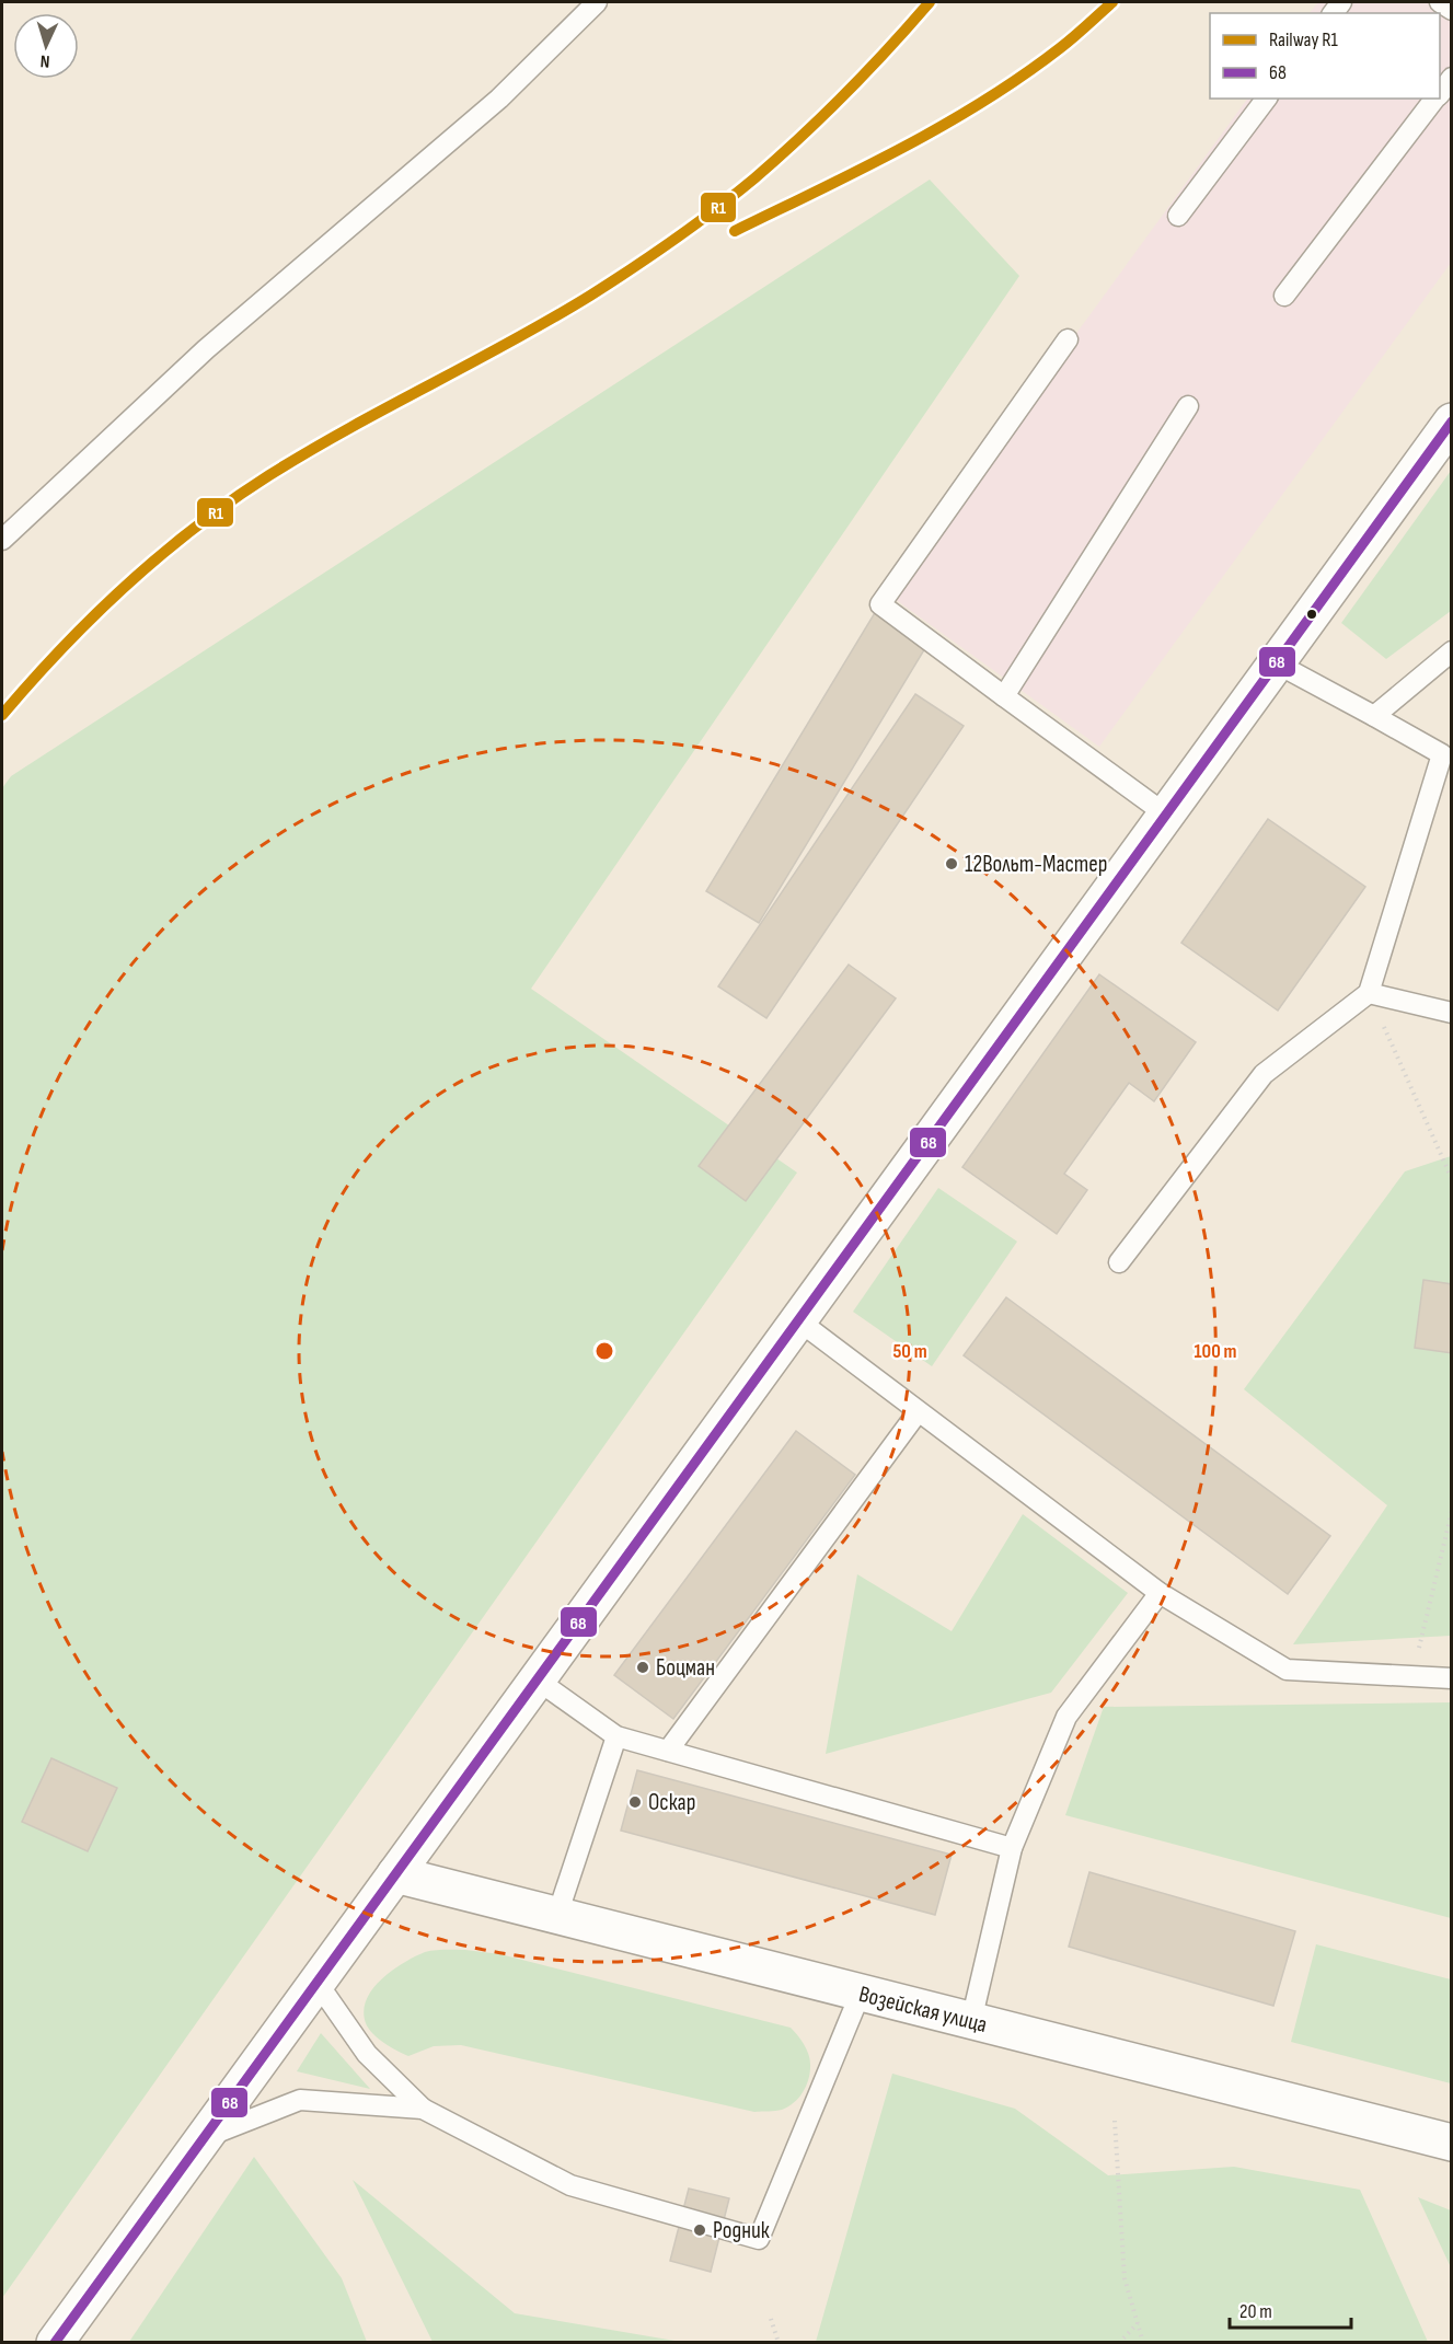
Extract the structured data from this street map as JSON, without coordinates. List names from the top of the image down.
{
  "streets": {
    "main road": ["Возейская улица"]
  },
  "places": [
    "12Вольт-Мастер",
    "Боцман",
    "Оскар",
    "Родник"
  ],
  "lines": ["rail line R1", "transit line 68"],
  "legend": ["Railway R1", "68"],
  "scale_bar": "20 m",
  "north": "bottom",
  "rings": ["50 m", "100 m"]
}
